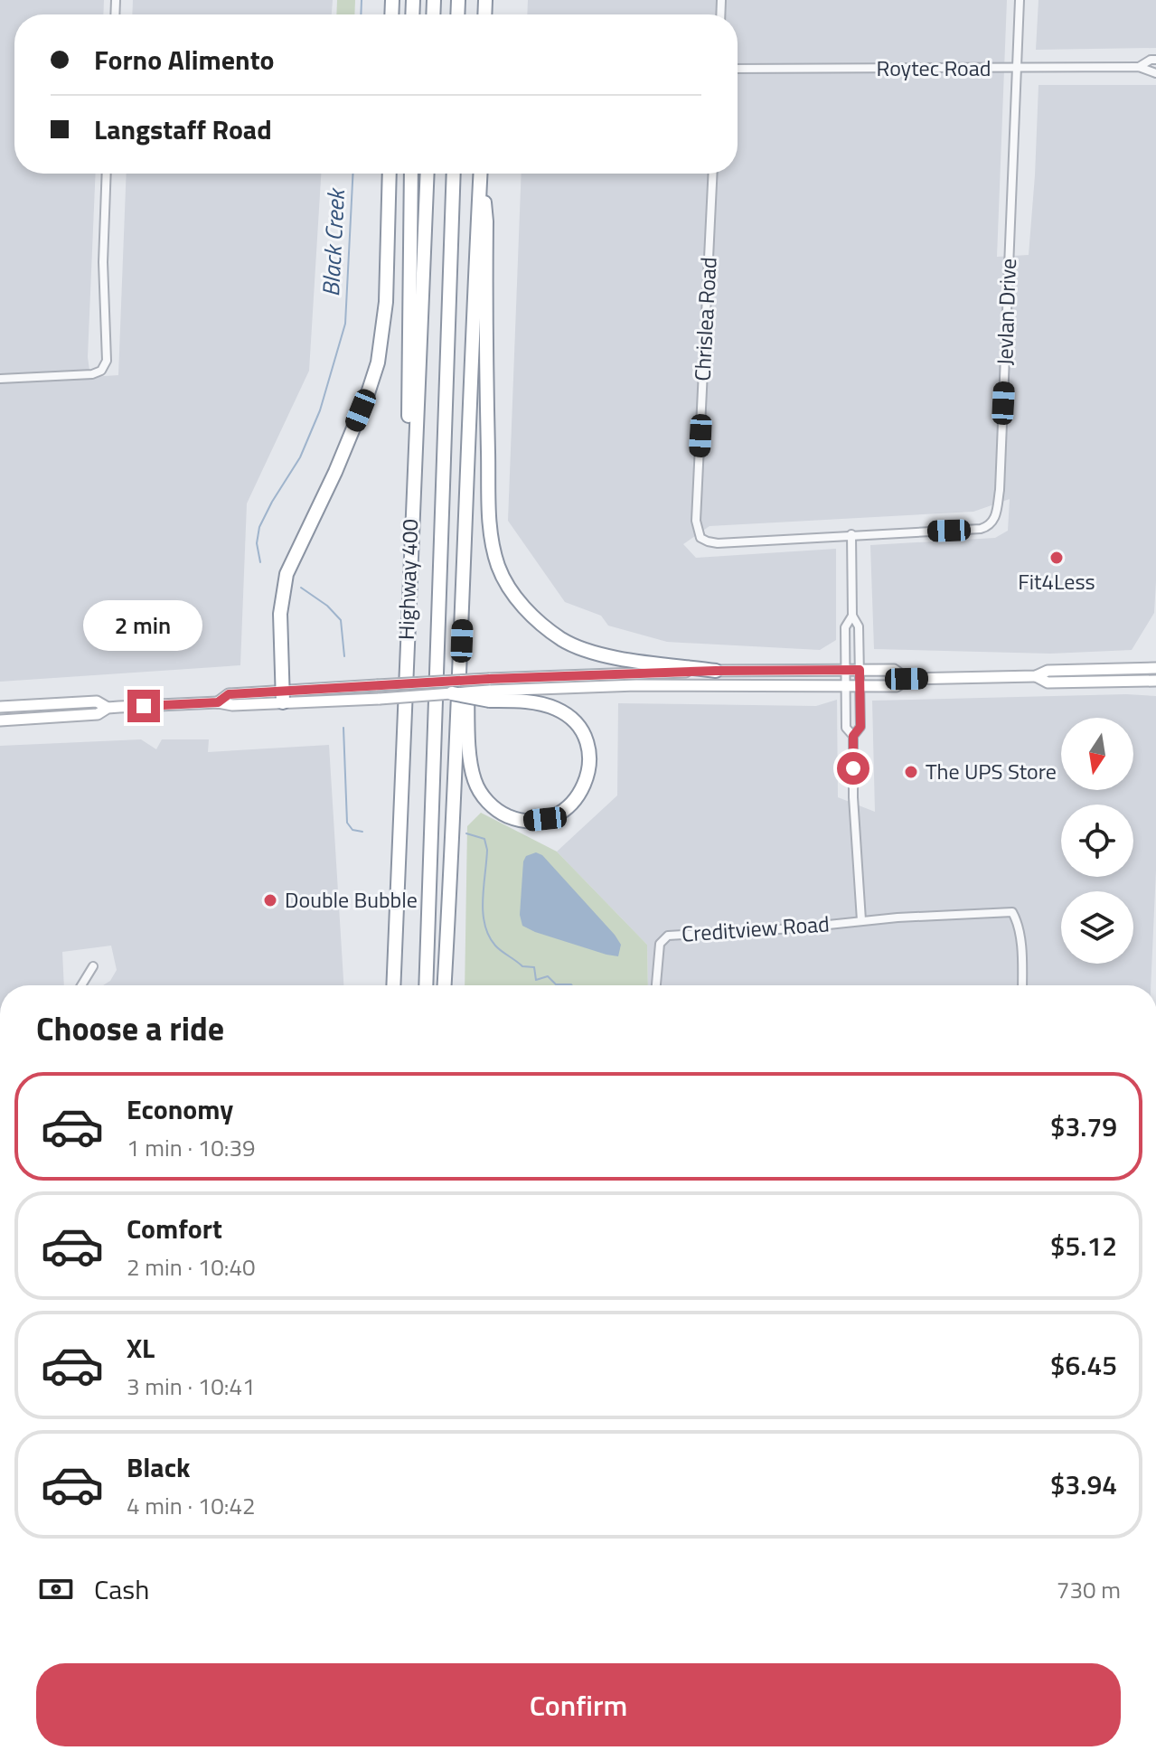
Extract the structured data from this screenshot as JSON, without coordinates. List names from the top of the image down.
{
  "streets": {
    "highway": ["Highway 400"],
    "street": [
      "Roytec Road",
      "Jevlan Drive",
      "Chrislea Road",
      "Creditview Road"
    ]
  },
  "crossings": [
    ["Roytec Road", "Jevlan Drive"],
    ["Jevlan Drive", "Chrislea Road"]
  ],
  "water": ["Black Creek"],
  "places": ["Fit4Less", "The UPS Store", "Double Bubble"],
  "north": "bottom",
  "page": {
    "banner": ["Forno Alimento", "Langstaff Road"],
    "bubble": "2 min",
    "heading": "Choose a ride",
    "list": [
      {
        "name": "Economy",
        "note": "1 min · 10:39",
        "value": "$3.79"
      },
      {
        "name": "Comfort",
        "note": "2 min · 10:40",
        "value": "$5.12"
      },
      {
        "name": "XL",
        "note": "3 min · 10:41",
        "value": "$6.45"
      },
      {
        "name": "Black",
        "note": "4 min · 10:42",
        "value": "$3.94"
      }
    ],
    "pay": ["Cash", "730 m"],
    "buttons": "Confirm"
  }
}
